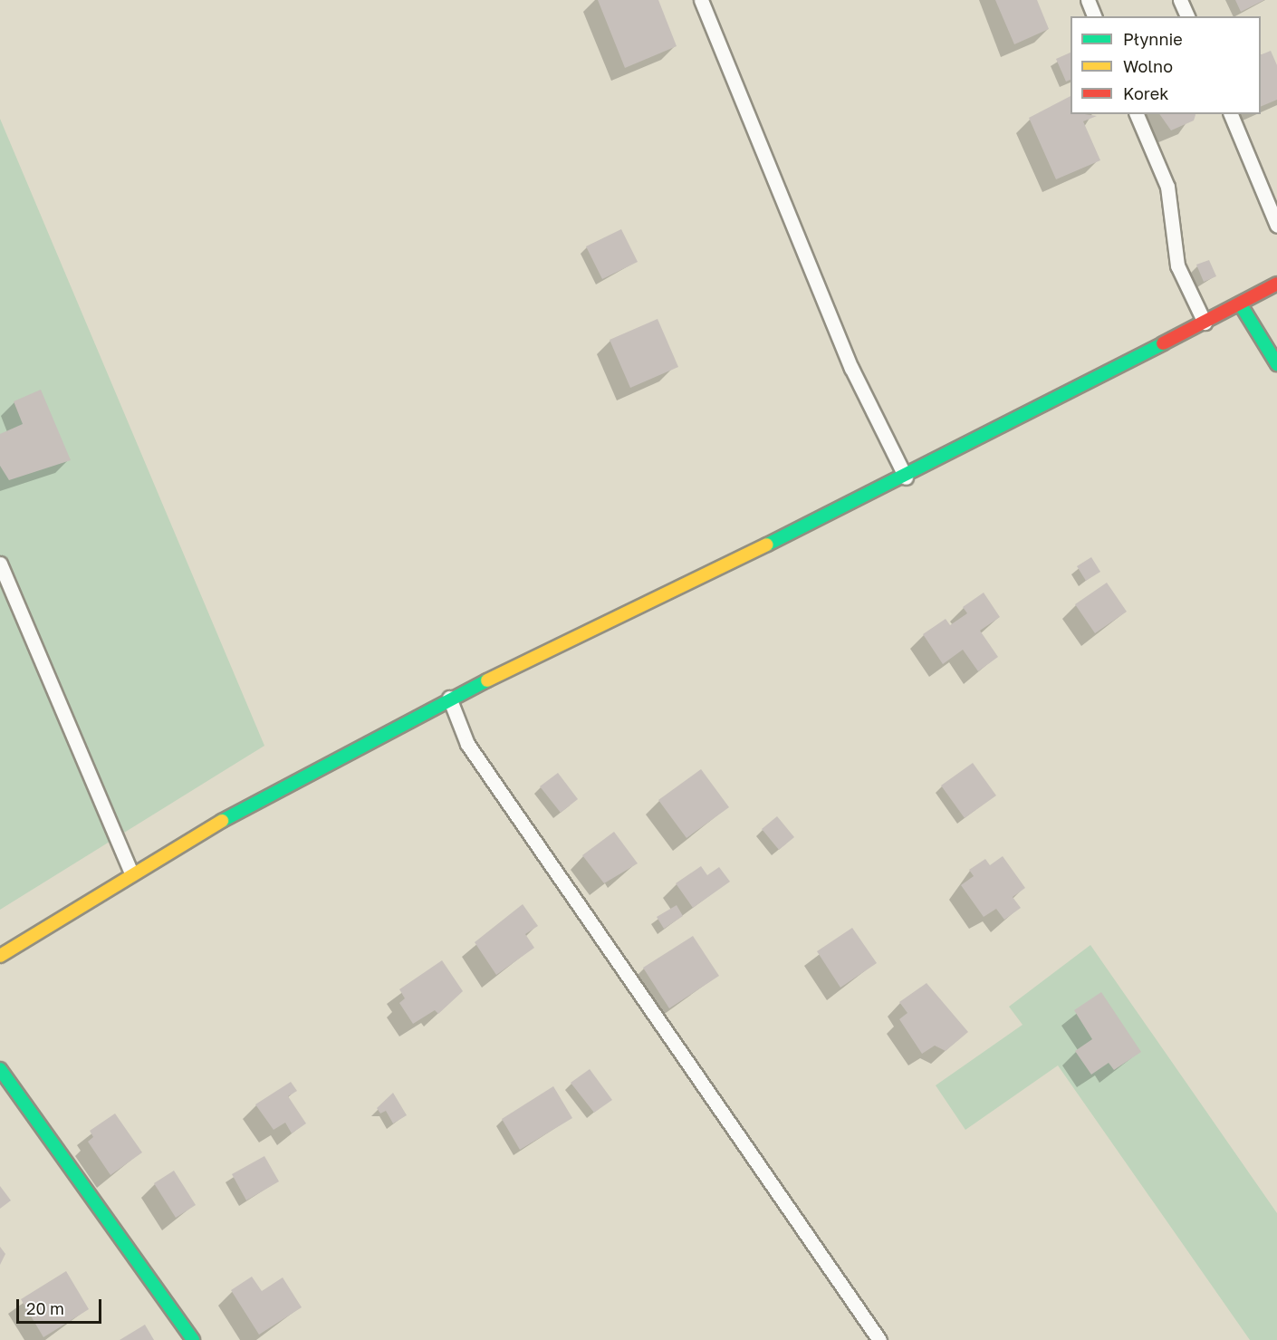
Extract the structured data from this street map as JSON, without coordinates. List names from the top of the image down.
{
  "legend": ["Płynnie", "Wolno", "Korek"],
  "scale_bar": "20 m"
}
